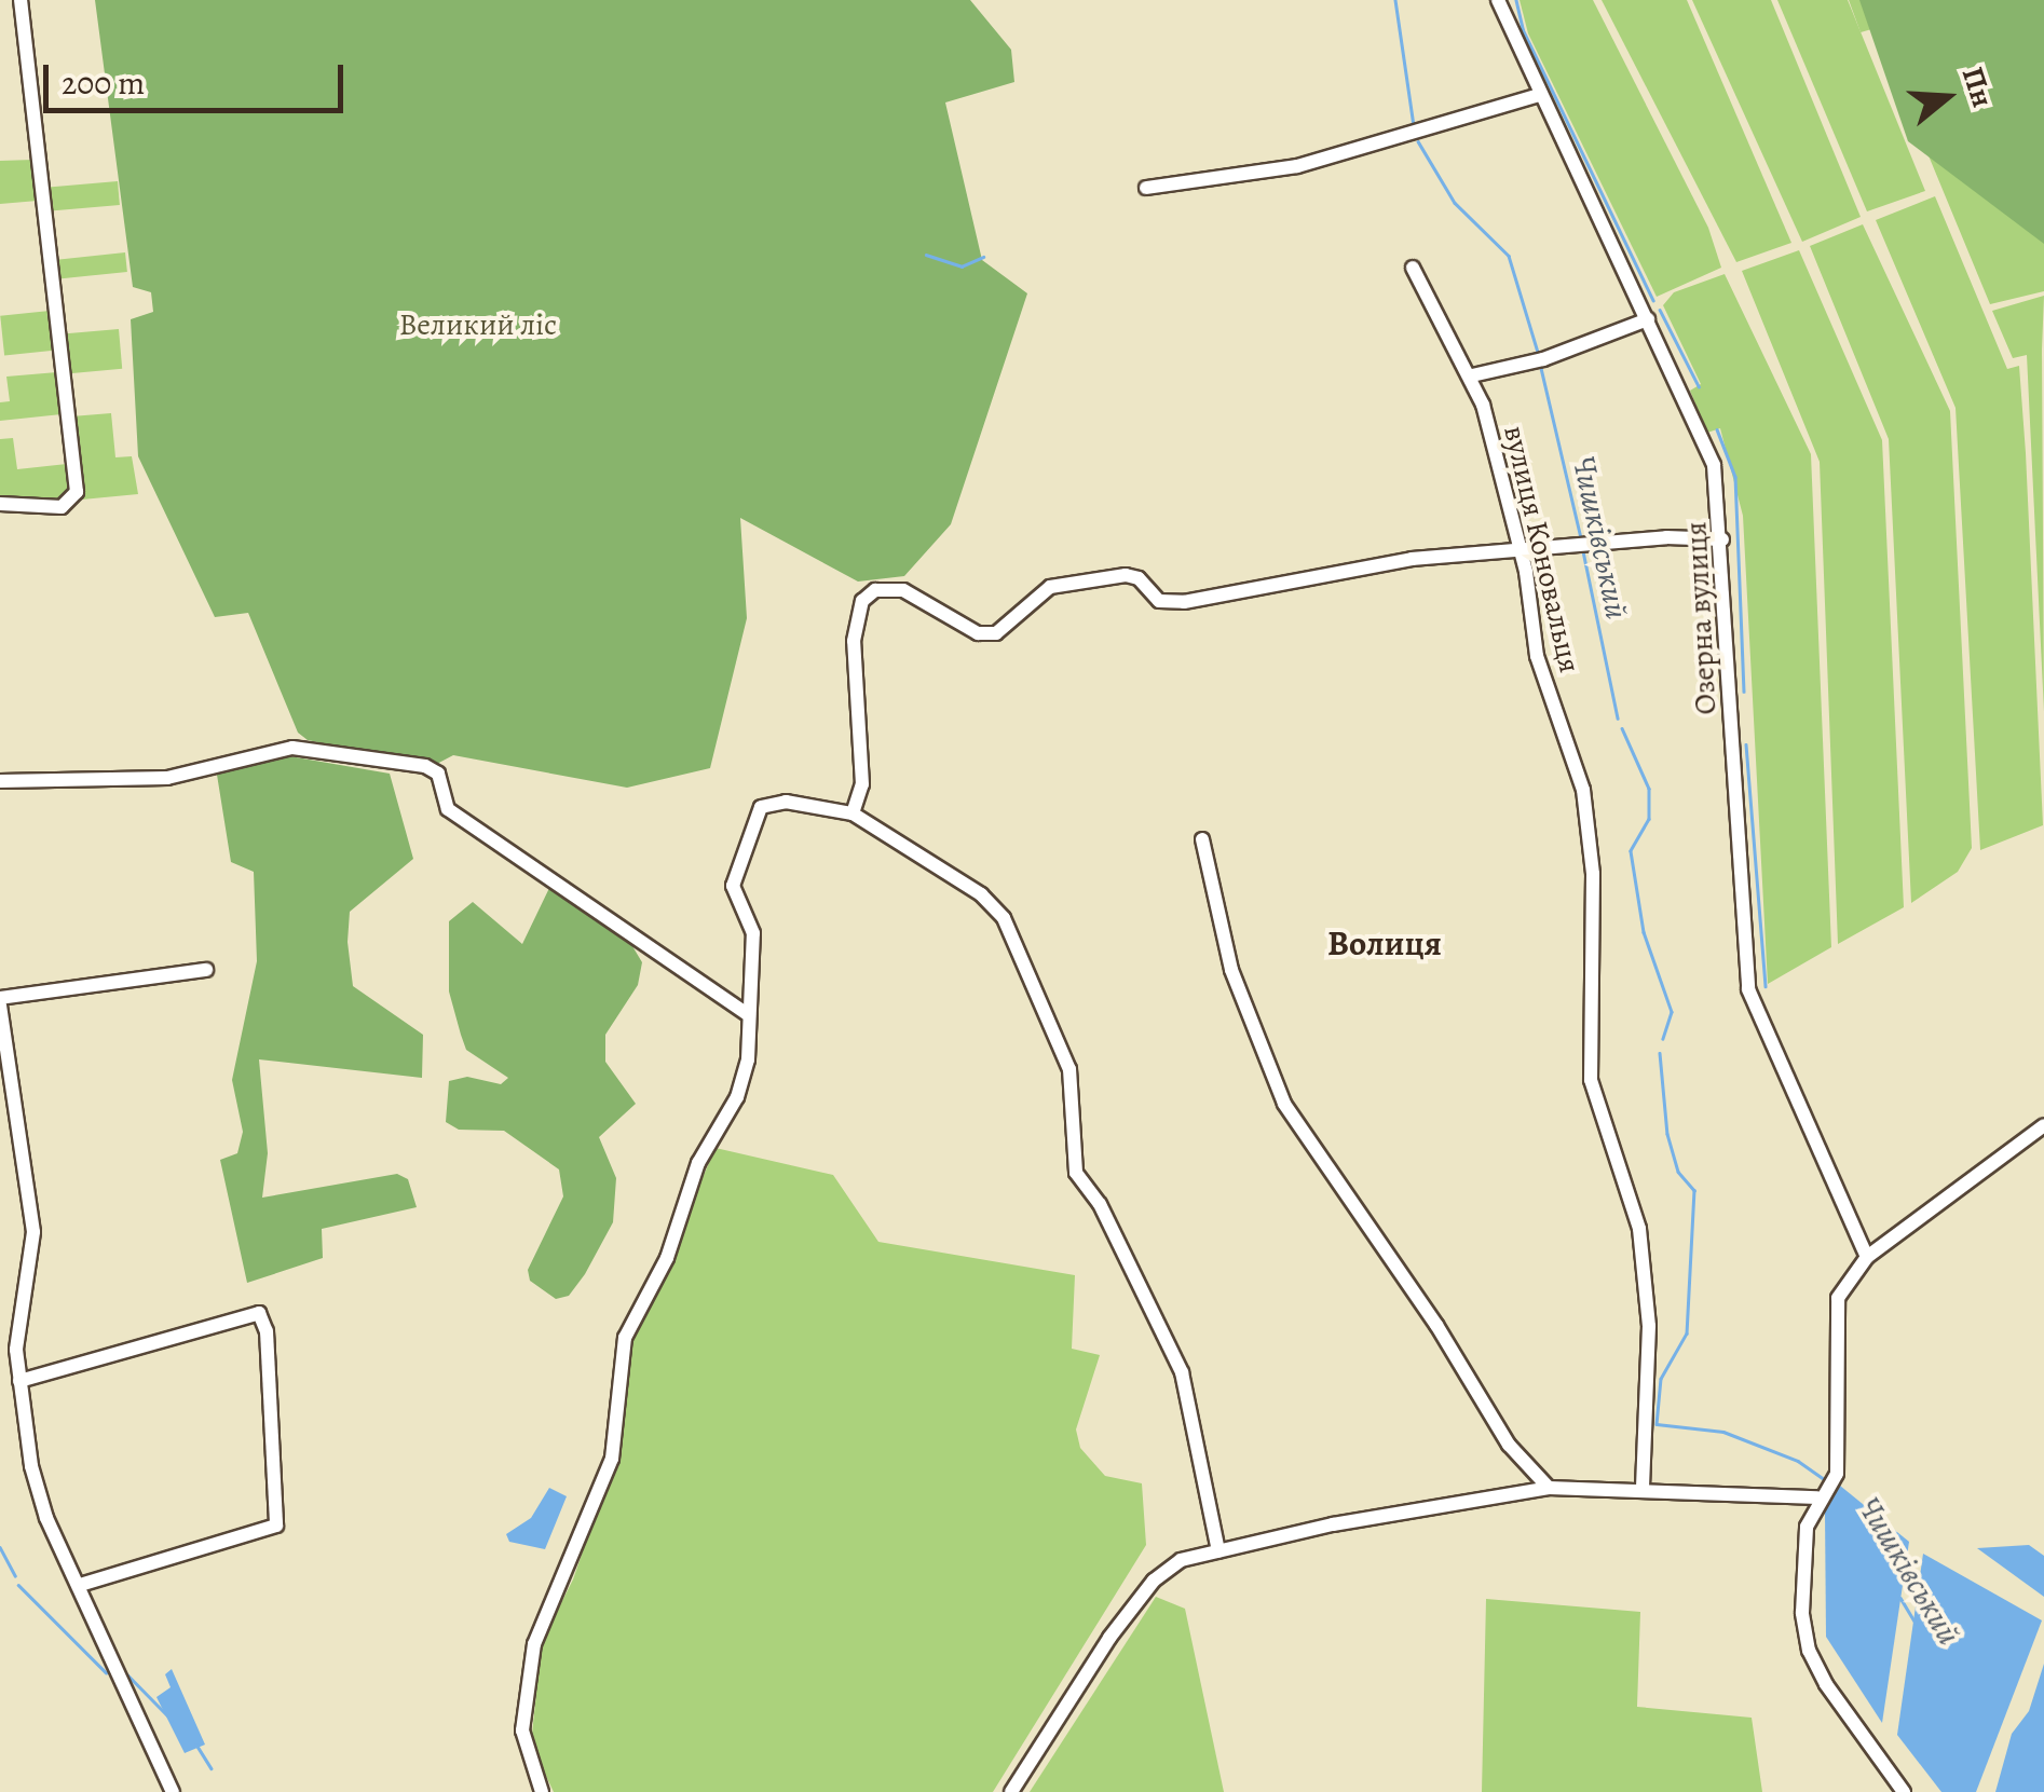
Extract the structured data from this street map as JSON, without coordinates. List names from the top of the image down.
{
  "streets": {
    "street": ["вулиця Коновальця", "Озерна вулиця"]
  },
  "districts": ["Волиця"],
  "water": ["Чишківський"],
  "parks": ["Великий ліс"],
  "scale_bar": "200 m",
  "north": "right"
}
